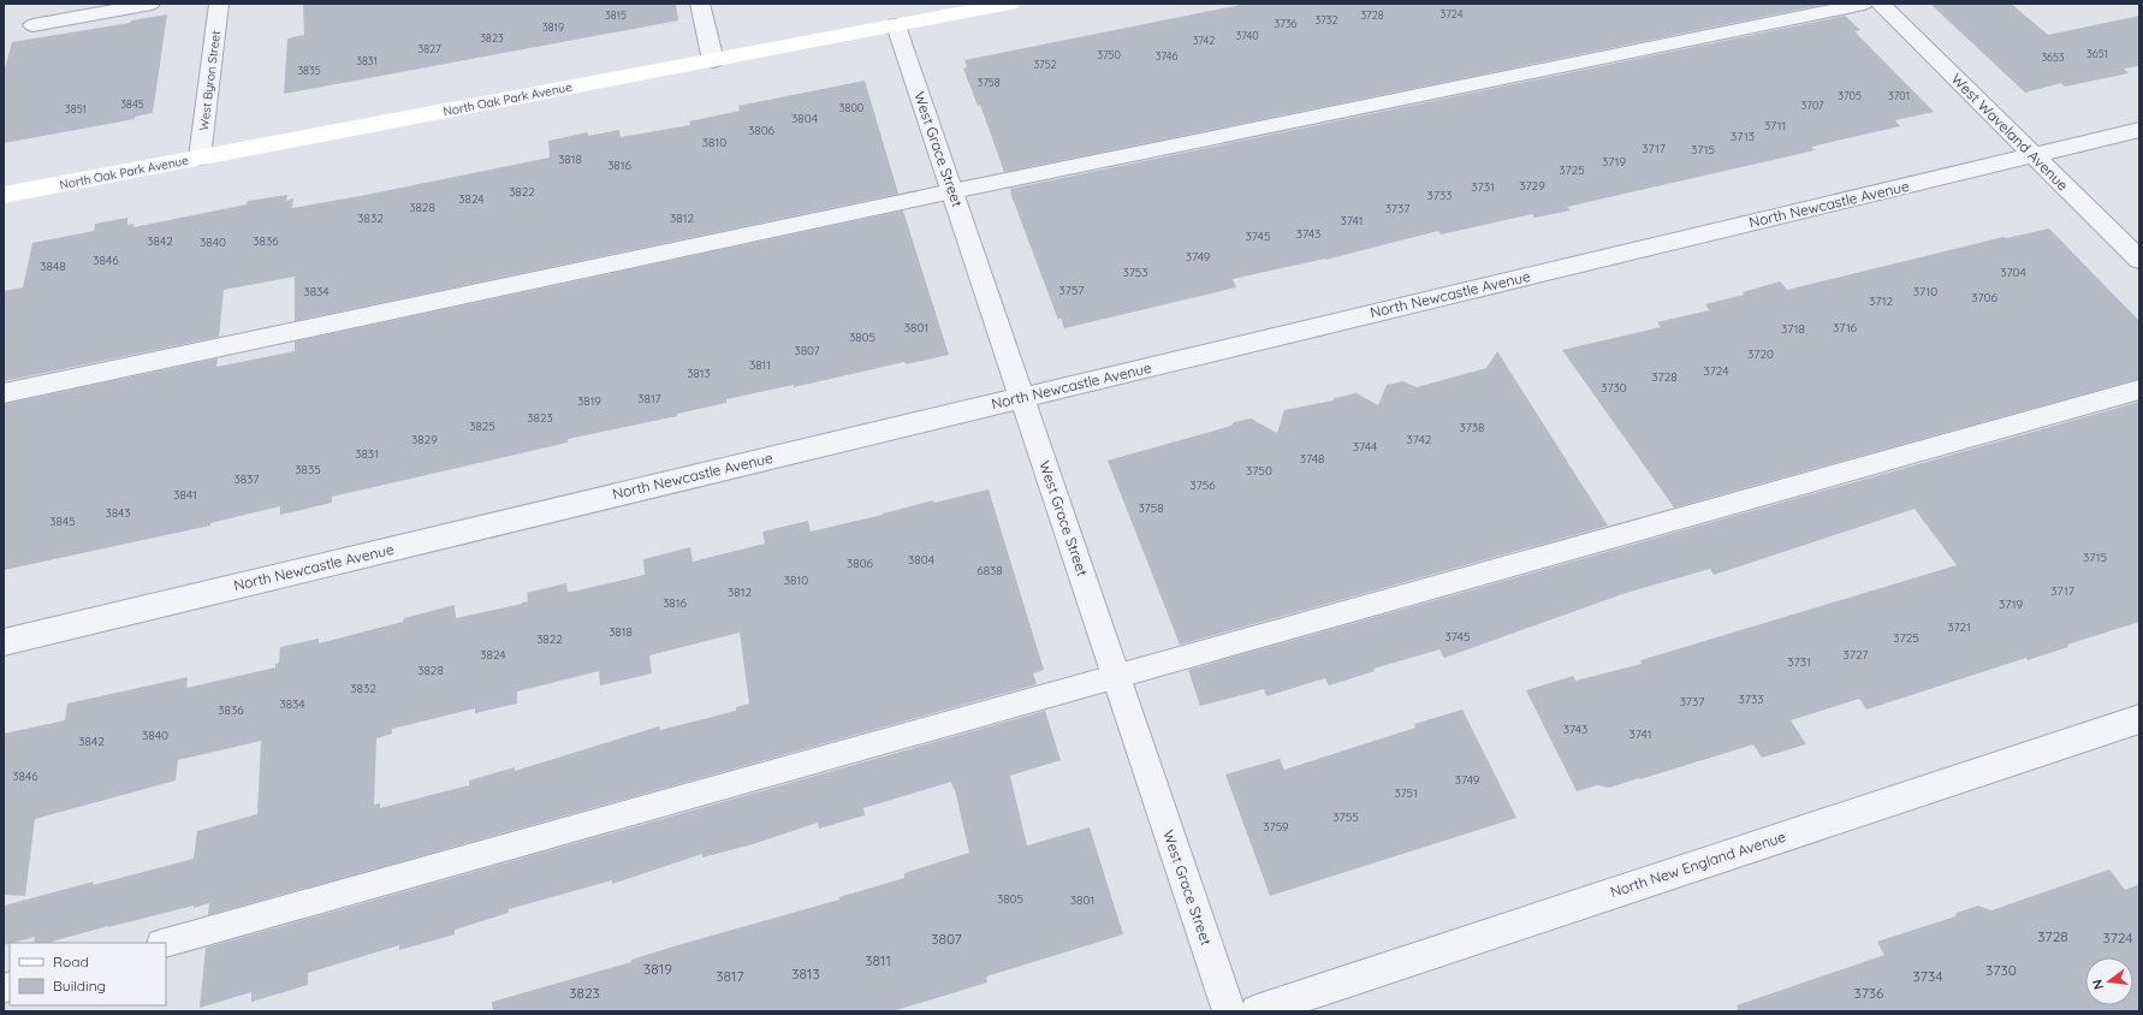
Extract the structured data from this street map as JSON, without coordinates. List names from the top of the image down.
{
  "streets": {
    "street": [
      "West Byron Street",
      "North Oak Park Avenue",
      "West Waveland Avenue",
      "West Grace Street",
      "North Newcastle Avenue",
      "North New England Avenue"
    ]
  },
  "crossings": [
    ["West Byron Street", "North Oak Park Avenue"],
    ["North Oak Park Avenue", "West Grace Street"],
    ["West Waveland Avenue", "North Newcastle Avenue"],
    ["West Grace Street", "North Newcastle Avenue"]
  ],
  "house_numbers": [
    "3724",
    "3815",
    "3728",
    "3732",
    "3736",
    "3819",
    "3740",
    "3823",
    "3742",
    "3827",
    "3651",
    "3750",
    "3746",
    "3653",
    "3831",
    "3752",
    "3835",
    "3758",
    "3705",
    "3701",
    "3845",
    "3707",
    "3800",
    "3851",
    "3804",
    "3711",
    "3806",
    "3713",
    "3810",
    "3717",
    "3715",
    "3818",
    "3719",
    "3816",
    "3725",
    "3729",
    "3731",
    "3822",
    "3733",
    "3824",
    "3828",
    "3737",
    "3832",
    "3812",
    "3741",
    "3743",
    "3745",
    "3842",
    "3836",
    "3840",
    "3749",
    "3846",
    "3848",
    "3753",
    "3704",
    "3757",
    "3834",
    "3710",
    "3706",
    "3712",
    "3801",
    "3716",
    "3718",
    "3805",
    "3807",
    "3720",
    "3811",
    "3724",
    "3813",
    "3728",
    "3730",
    "3817",
    "3819",
    "3823",
    "3825",
    "3738",
    "3829",
    "3742",
    "3744",
    "3831",
    "3748",
    "3835",
    "3750",
    "3837",
    "3756",
    "3841",
    "3758",
    "3843",
    "3845",
    "3715",
    "3804",
    "3806",
    "6838",
    "3810",
    "3717",
    "3812",
    "3816",
    "3719",
    "3721",
    "3818",
    "3745",
    "3725",
    "3822",
    "3824",
    "3727",
    "3731",
    "3828",
    "3832",
    "3733",
    "3737",
    "3834",
    "3836",
    "3743",
    "3741",
    "3840",
    "3842",
    "3846",
    "3749",
    "3751",
    "3755",
    "3759",
    "3805",
    "3801",
    "3728",
    "3724",
    "3807",
    "3811",
    "3819",
    "3730",
    "3813",
    "3817",
    "3734",
    "3823",
    "3736"
  ],
  "legend": ["Road", "Building"],
  "north": "left"
}
